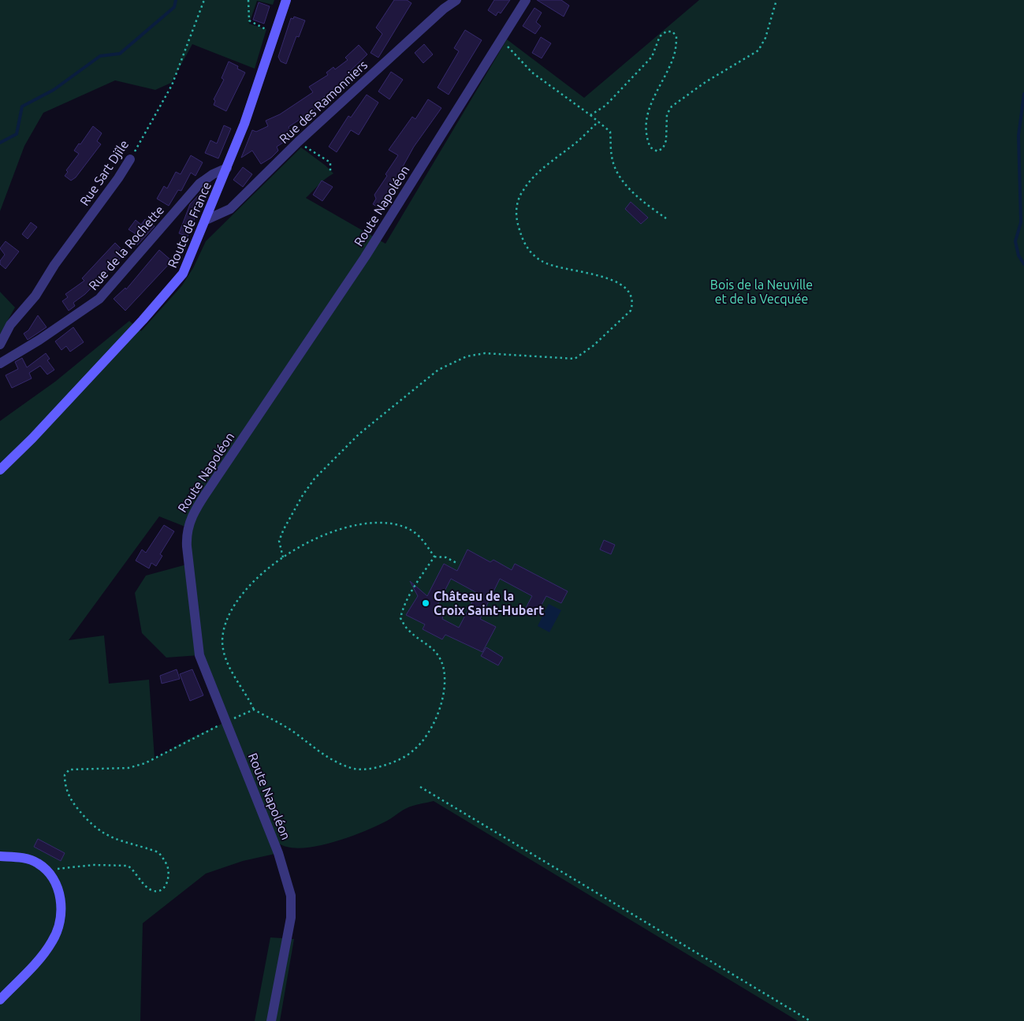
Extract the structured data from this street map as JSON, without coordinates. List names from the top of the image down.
{
  "streets": {
    "main road": ["Route de France"],
    "street": [
      "Rue des Ramonniers",
      "Rue Sart Djîle",
      "Route Napoléon",
      "Rue de la Rochette"
    ]
  },
  "crossings": [
    ["Rue des Ramonniers", "Route de France"],
    ["Route de France", "Rue de la Rochette"]
  ],
  "parks": ["Bois de la Neuville et de la Vecquée"],
  "places": ["Château de la Croix Saint-Hubert"]
}
